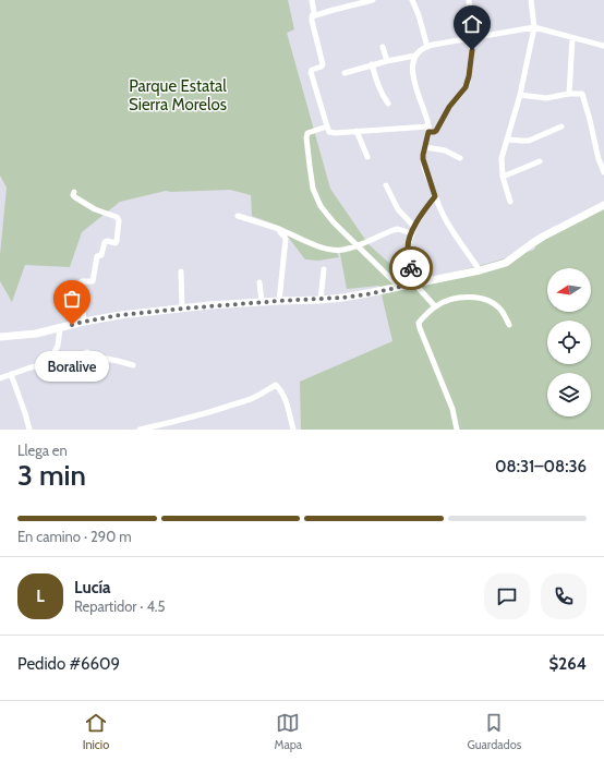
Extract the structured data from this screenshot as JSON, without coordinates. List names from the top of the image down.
{
  "parks": ["Parque Estatal Sierra Morelos"],
  "places": ["Boralive"],
  "north": "left",
  "page": {
    "bubble": "Boralive",
    "heading": ["3 min", "Llega en", "08:31–08:36"],
    "panel": [
      "Lucía",
      "Repartidor · 4.5",
      "Pedido #6609",
      "$264"
    ],
    "bar": "En camino · 290 m",
    "round": "L",
    "tabs": ["Inicio", "Mapa", "Guardados"]
  }
}
